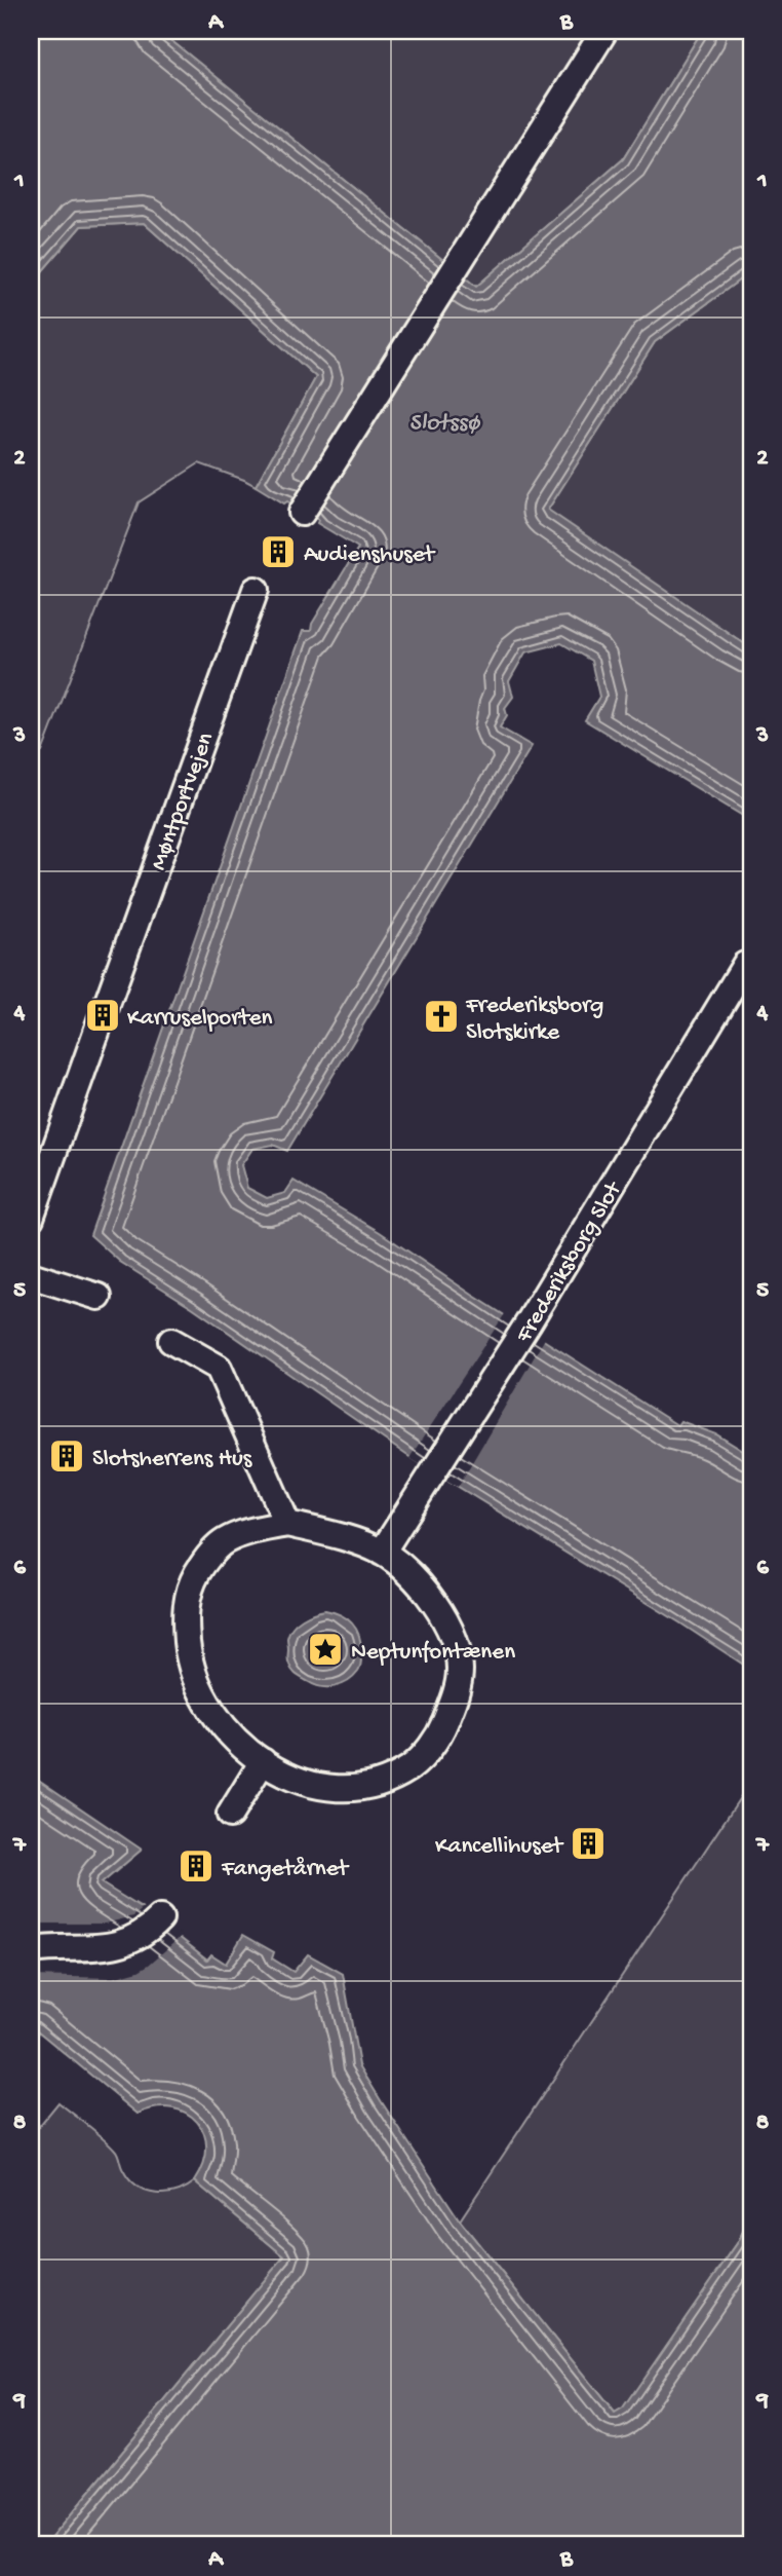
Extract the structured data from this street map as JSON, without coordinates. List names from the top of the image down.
{
  "streets": {
    "lane": ["Møntportvejen", "Frederiksborg Slot"]
  },
  "water": ["Slotssø"],
  "places": {
    "building": [
      "Audienshuset",
      "Karruselporten",
      "Slotsherrens Hus",
      "Kancellihuset",
      "Fangetårnet"
    ],
    "church": ["Frederiksborg Slotskirke"],
    "place": ["Neptunfontænen"]
  },
  "grid": {
    "columns": ["A", "B"],
    "rows": [
      "1",
      "2",
      "3",
      "4",
      "5",
      "6",
      "7",
      "8",
      "9"
    ]
  }
}
